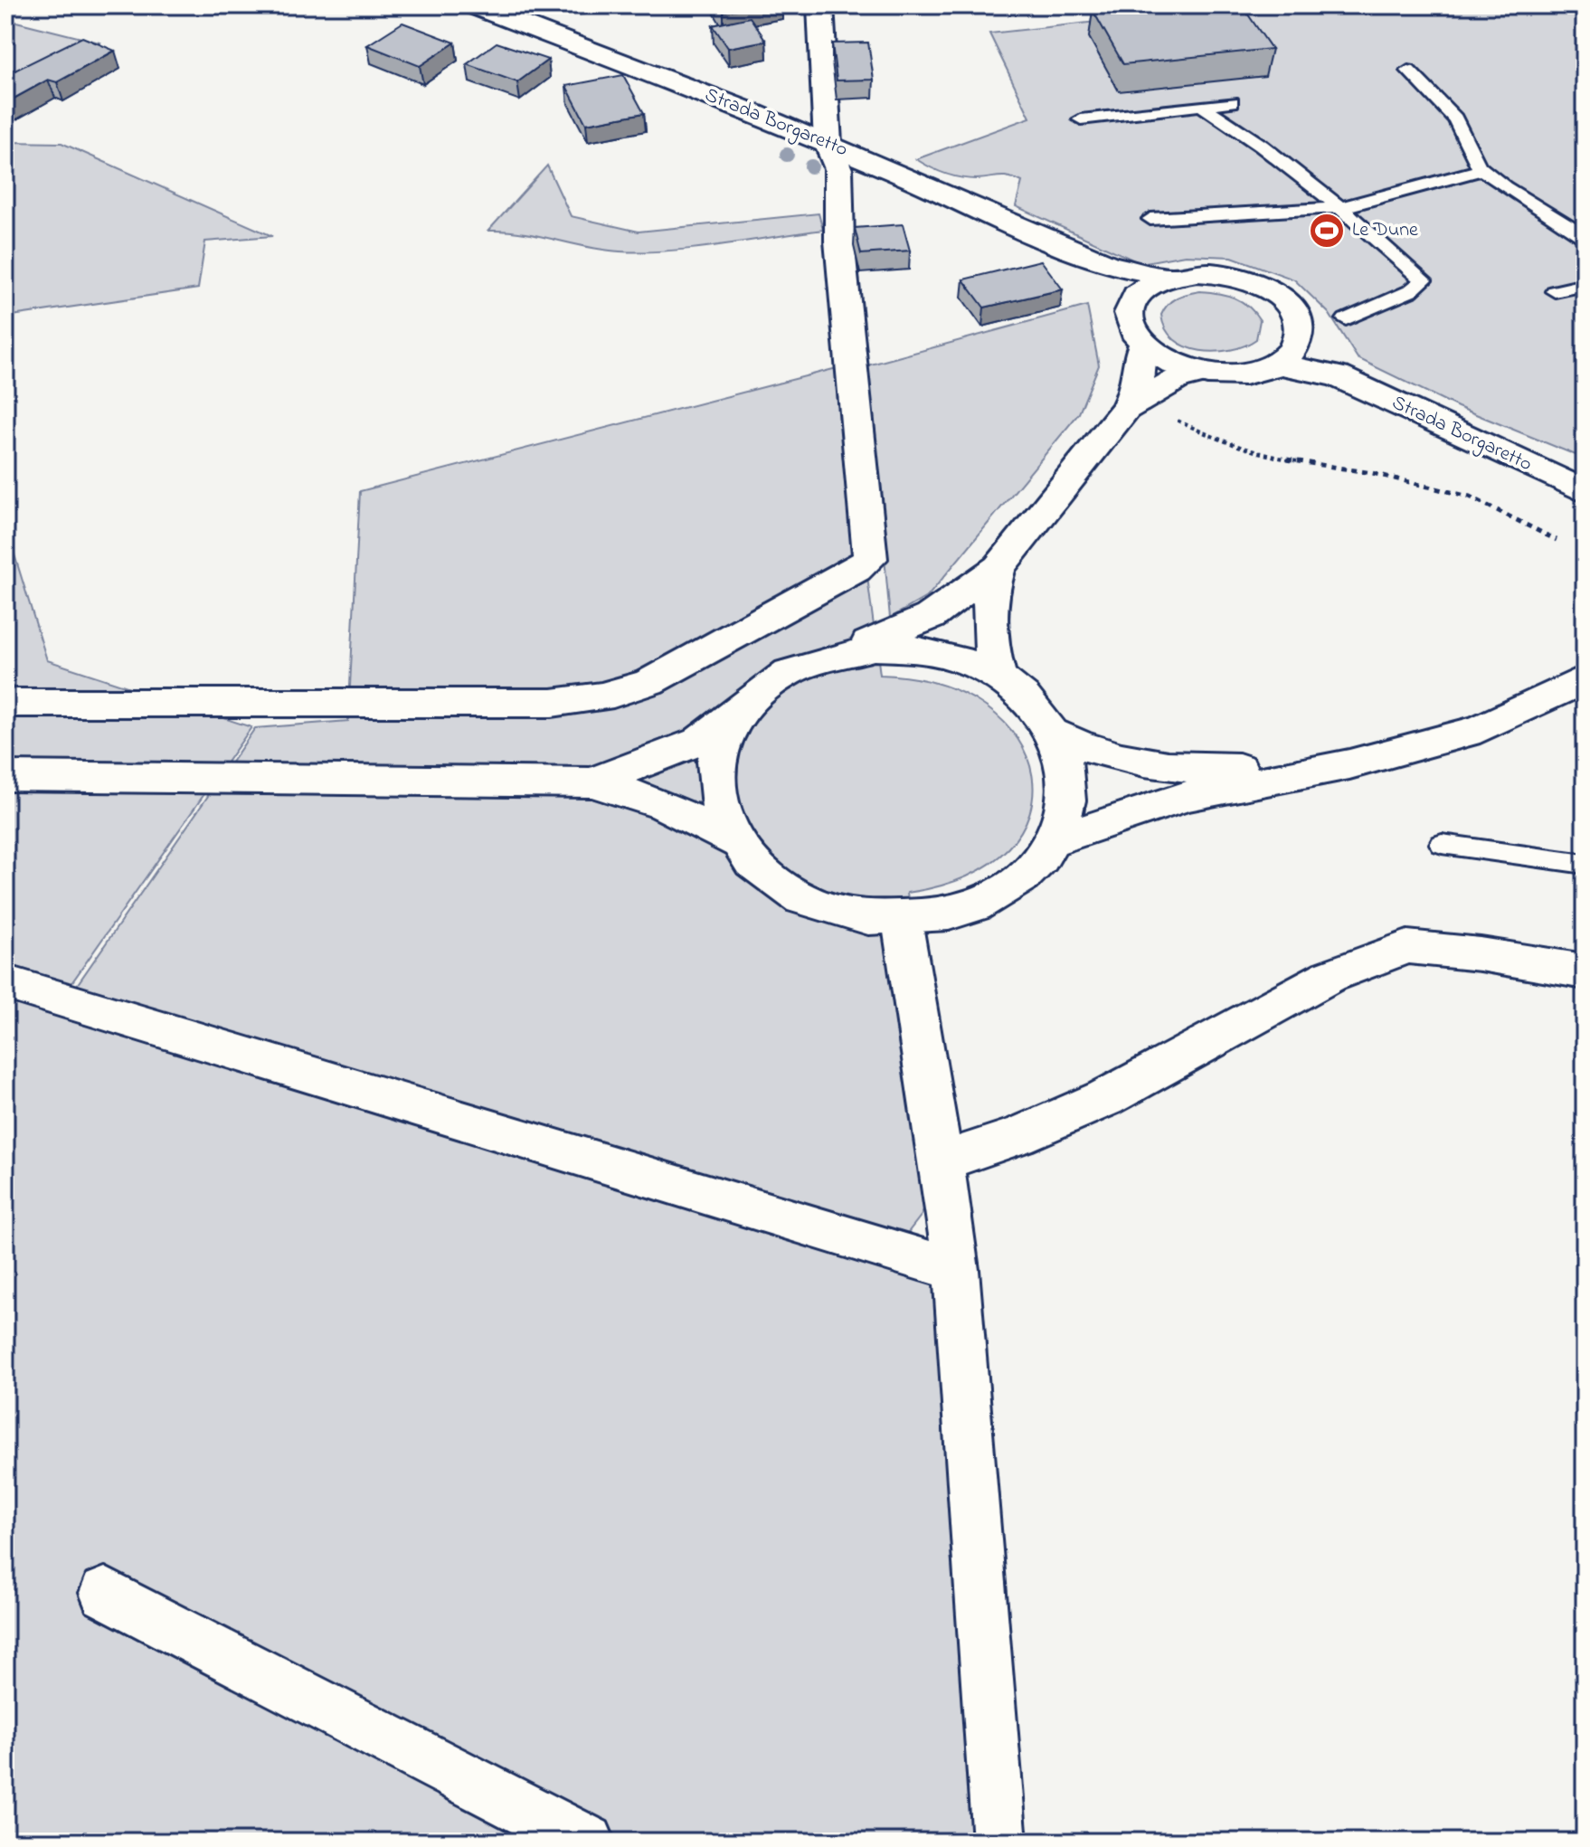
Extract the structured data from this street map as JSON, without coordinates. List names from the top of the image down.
{
  "streets": {
    "street": ["Strada Borgaretto"]
  },
  "places": {
    "sports": ["Le Dune"]
  }
}
